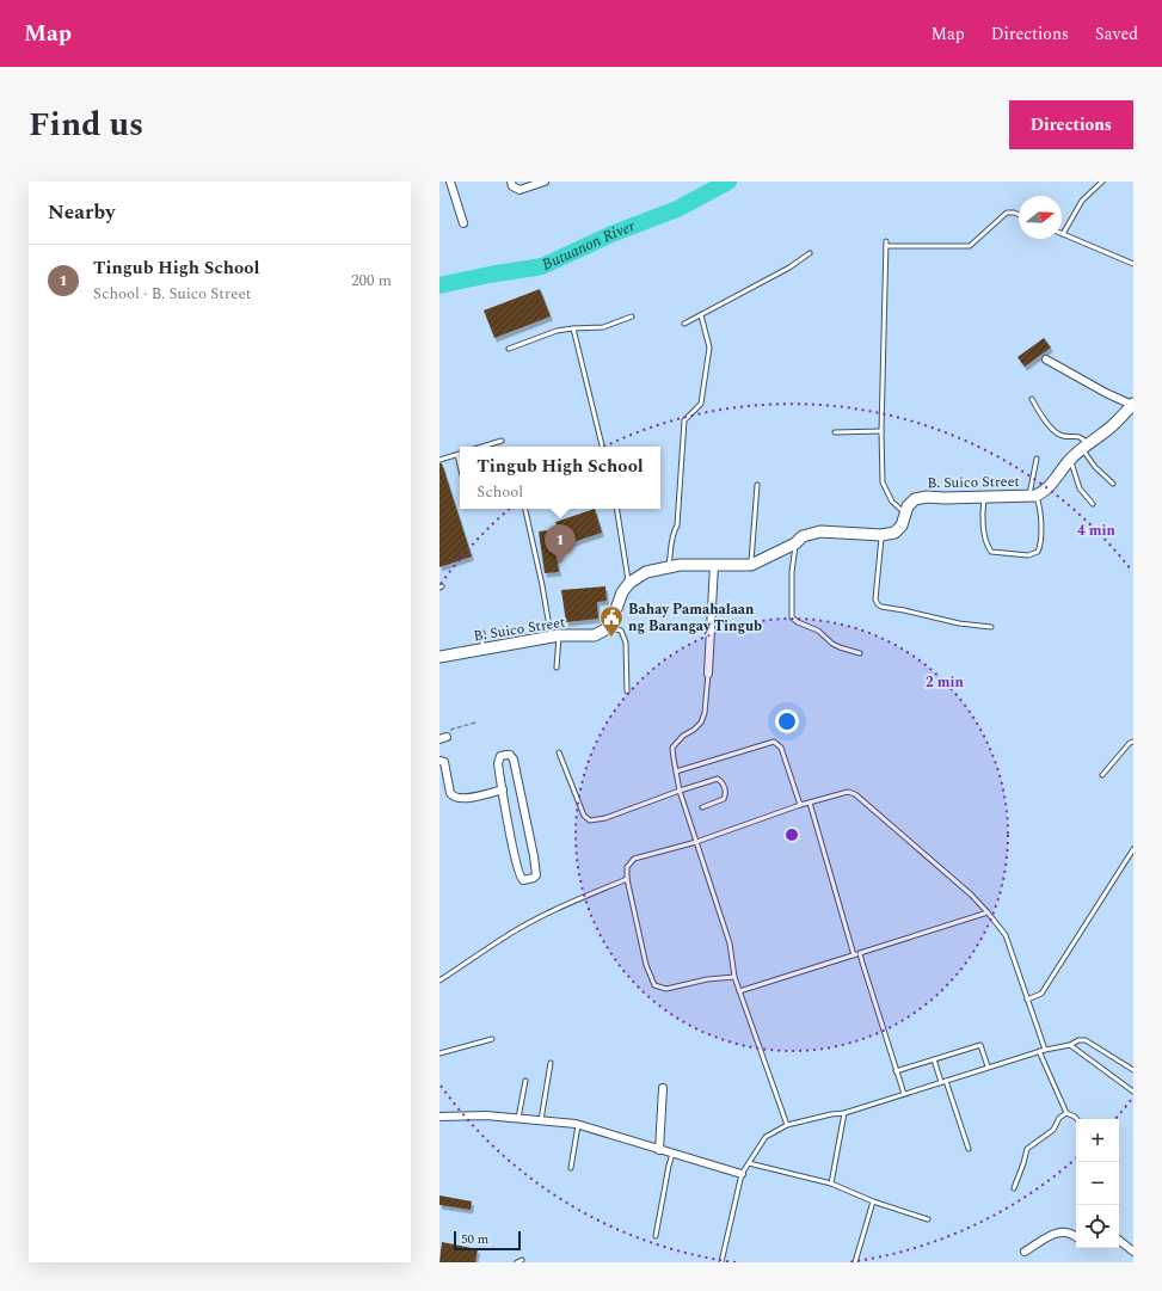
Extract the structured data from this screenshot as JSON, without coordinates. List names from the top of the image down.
{
  "streets": {
    "street": ["B. Suico Street"]
  },
  "water": ["Butuanon River"],
  "places": {
    "public building": ["Bahay Pamahalaan ng Barangay Tingub"]
  },
  "scale_bar": "50 m",
  "north": "right",
  "page": {
    "header": "Map",
    "nav": ["Map", "Directions", "Saved"],
    "title": "Find us",
    "buttons": "Directions",
    "heading": "Nearby",
    "list": [
      {
        "mark": "1",
        "name": "Tingub High School",
        "note": "School · B. Suico Street",
        "value": "200 m"
      }
    ],
    "popup": ["Tingub High School", "School"],
    "pins": "1",
    "map_buttons": ["+", "−"],
    "scale": "50 m"
  },
  "rings": ["4 min", "2 min"]
}
